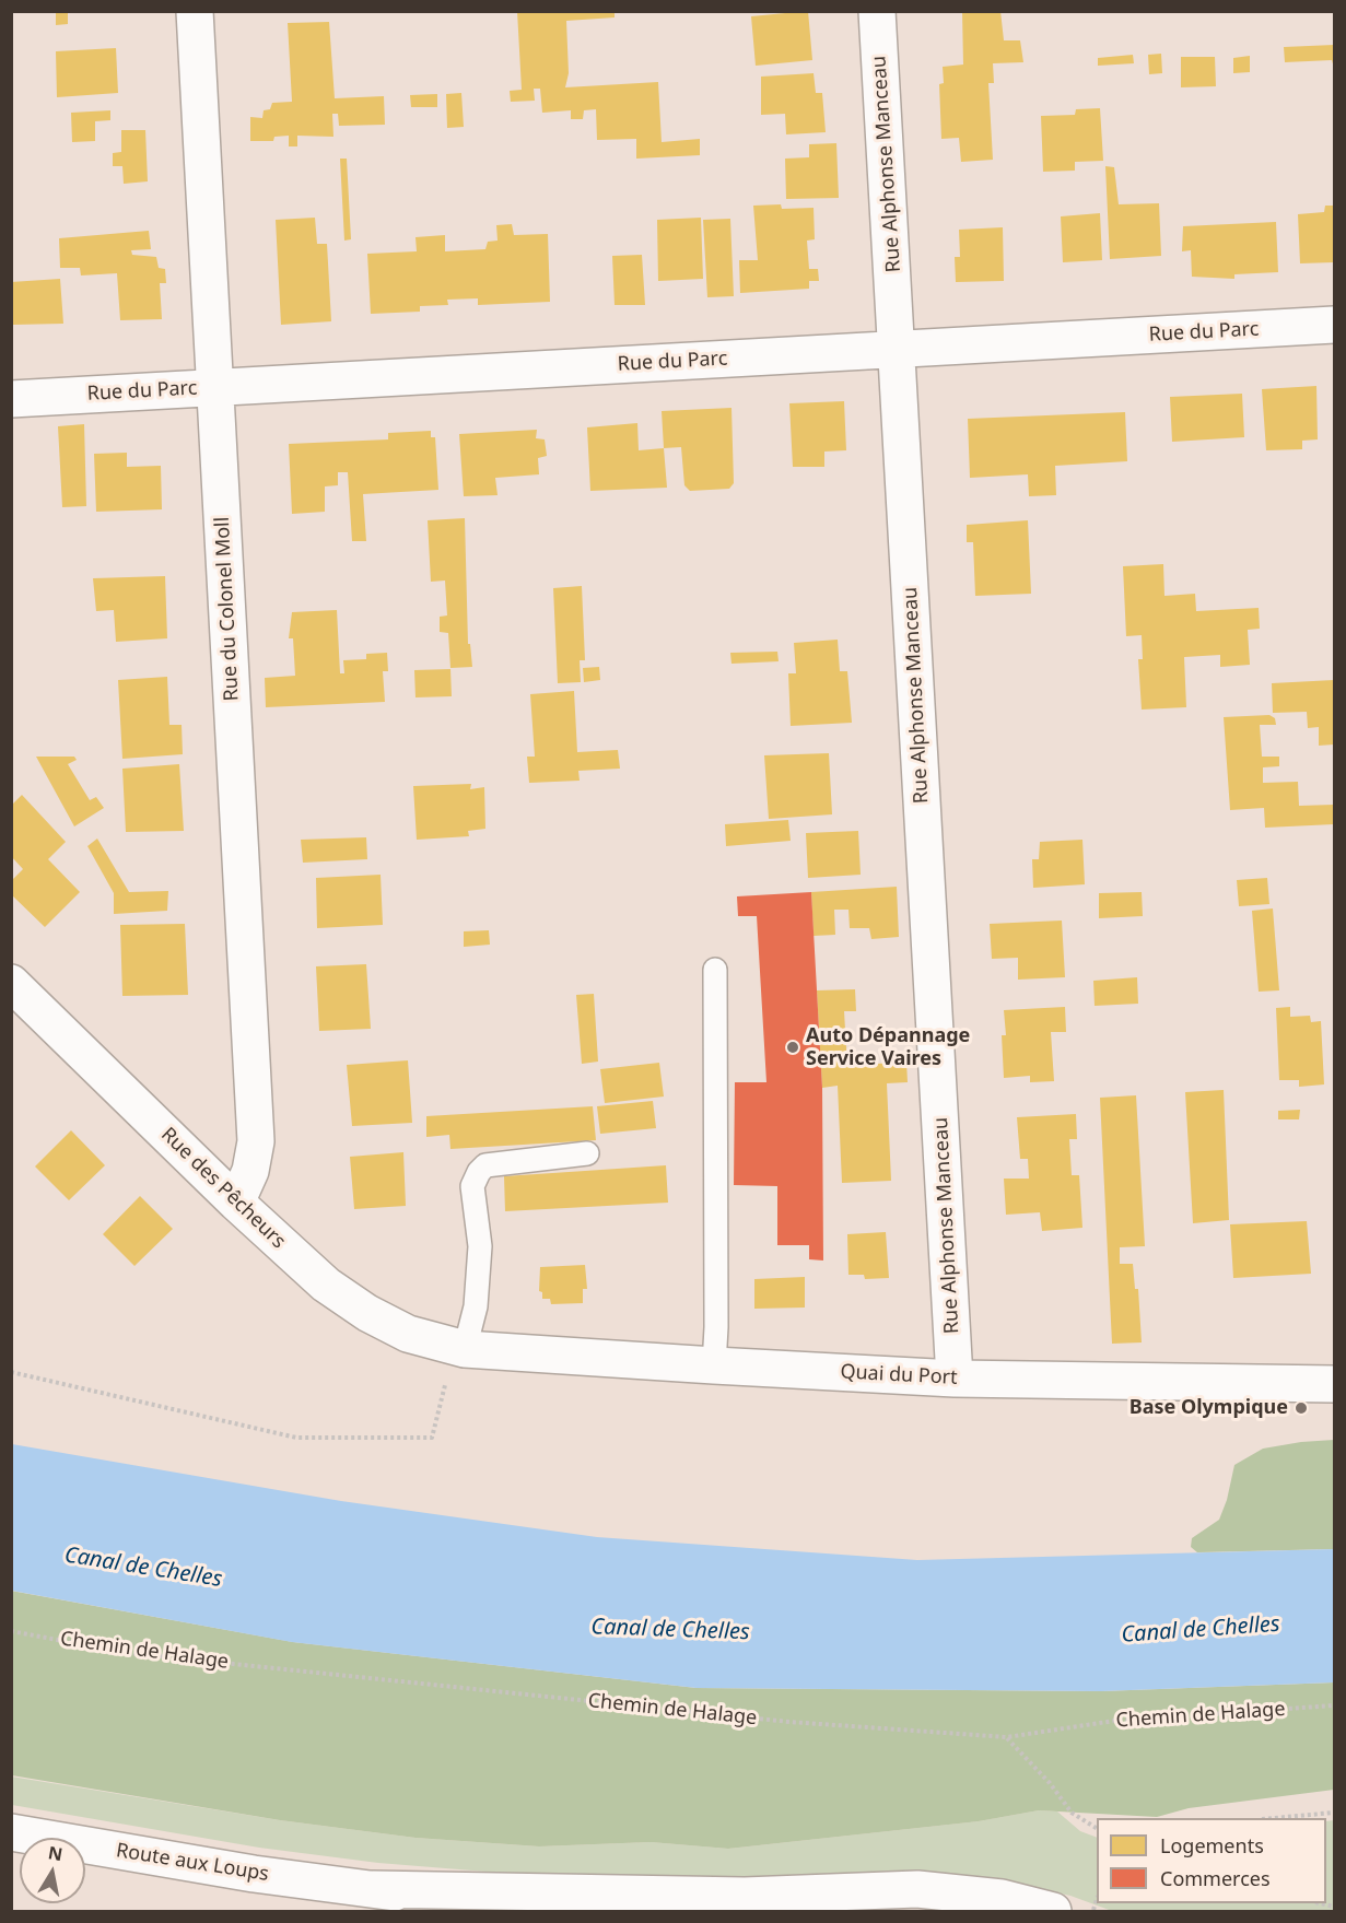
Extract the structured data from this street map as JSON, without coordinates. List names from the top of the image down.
{
  "streets": {
    "street": [
      "Rue Alphonse Manceau",
      "Rue du Parc",
      "Rue du Colonel Moll",
      "Rue des Pêcheurs",
      "Quai du Port",
      "Route aux Loups"
    ],
    "path": ["Chemin de Halage"]
  },
  "crossings": [
    ["Rue Alphonse Manceau", "Rue du Parc"],
    ["Rue Alphonse Manceau", "Quai du Port"],
    ["Rue du Parc", "Rue du Colonel Moll"],
    ["Rue du Colonel Moll", "Rue des Pêcheurs"],
    ["Rue des Pêcheurs", "Quai du Port"]
  ],
  "water": ["Canal de Chelles"],
  "places": ["Auto Dépannage Service Vaires", "Base Olympique"],
  "legend": ["Logements", "Commerces"],
  "north": "top"
}
